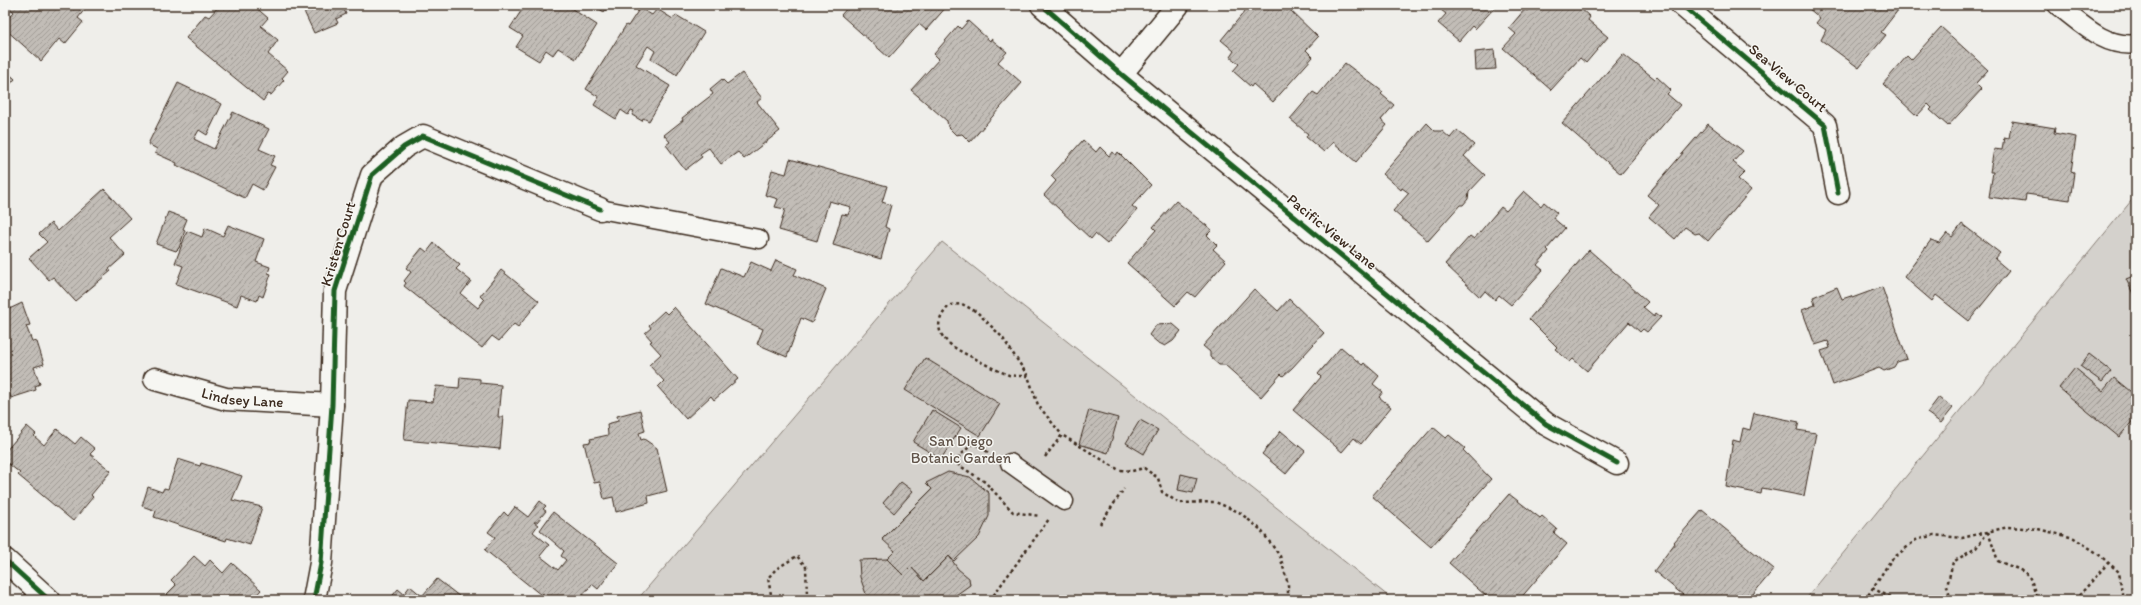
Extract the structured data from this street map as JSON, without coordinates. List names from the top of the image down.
{
  "streets": {
    "street": [
      "Sea View Court",
      "Pacific View Lane",
      "Kristen Court",
      "Lindsey Lane"
    ]
  },
  "crossings": [
    ["Kristen Court", "Lindsey Lane"]
  ],
  "parks": ["San Diego Botanic Garden"]
}
